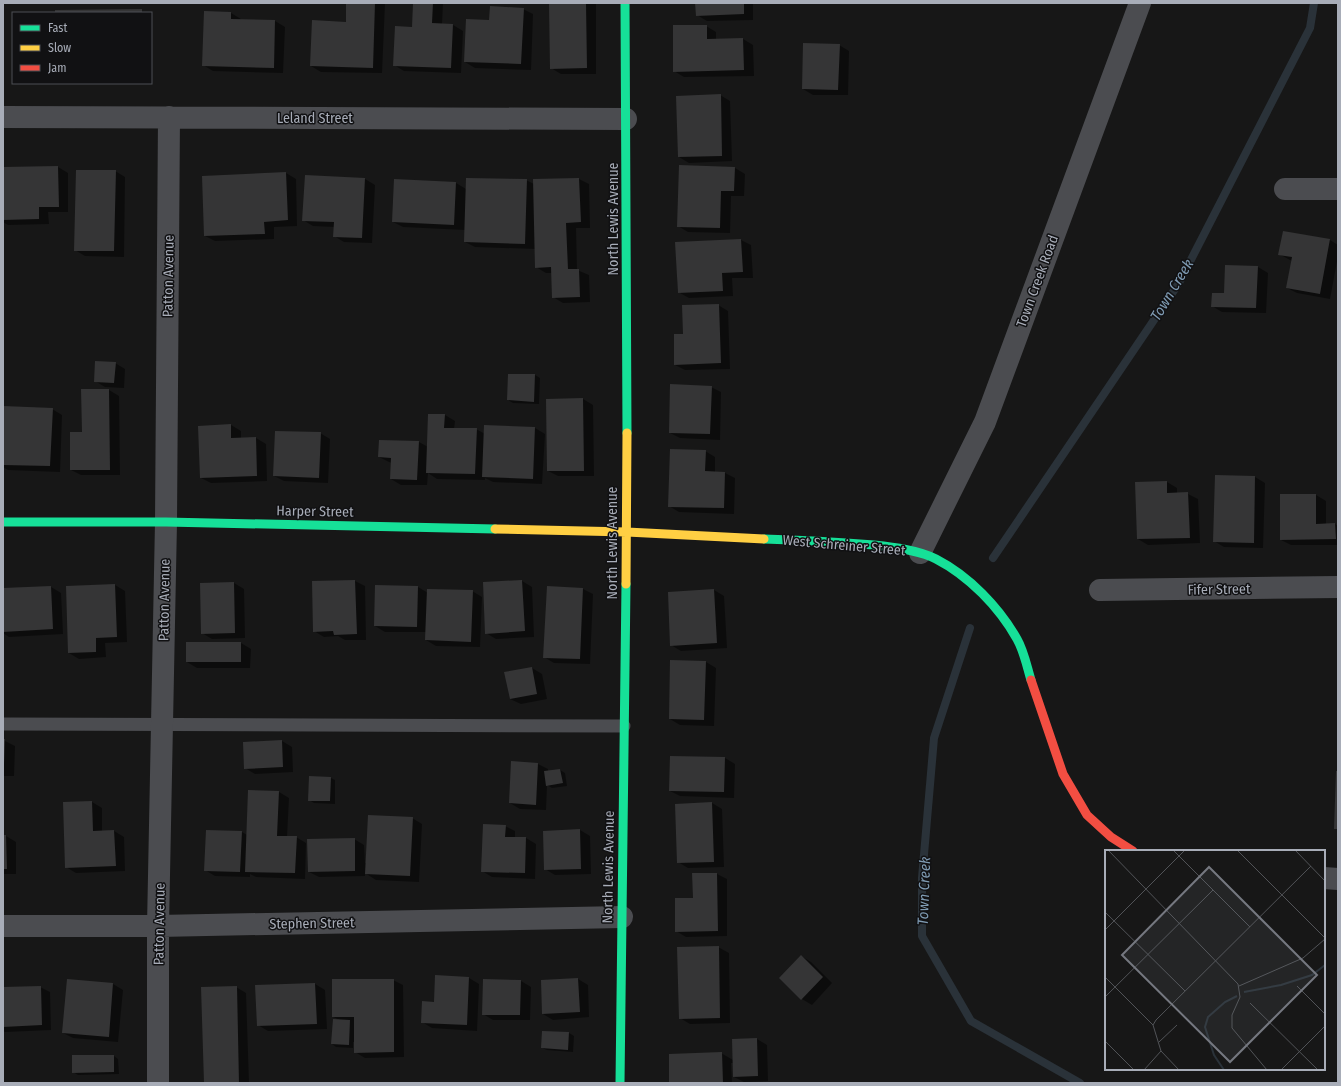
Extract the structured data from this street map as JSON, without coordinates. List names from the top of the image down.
{
  "streets": {
    "street": [
      "Leland Street",
      "North Lewis Avenue",
      "Patton Avenue",
      "Town Creek Road",
      "Harper Street",
      "West Schreiner Street",
      "Fifer Street",
      "Stephen Street"
    ]
  },
  "crossings": [
    ["Leland Street", "North Lewis Avenue"],
    ["Leland Street", "Patton Avenue"],
    ["North Lewis Avenue", "Harper Street"],
    ["North Lewis Avenue", "West Schreiner Street"],
    ["North Lewis Avenue", "Stephen Street"],
    ["Patton Avenue", "Harper Street"],
    ["Patton Avenue", "Stephen Street"],
    ["Town Creek Road", "West Schreiner Street"],
    ["Harper Street", "West Schreiner Street"]
  ],
  "water": ["Town Creek"],
  "legend": ["Fast", "Slow", "Jam"]
}
